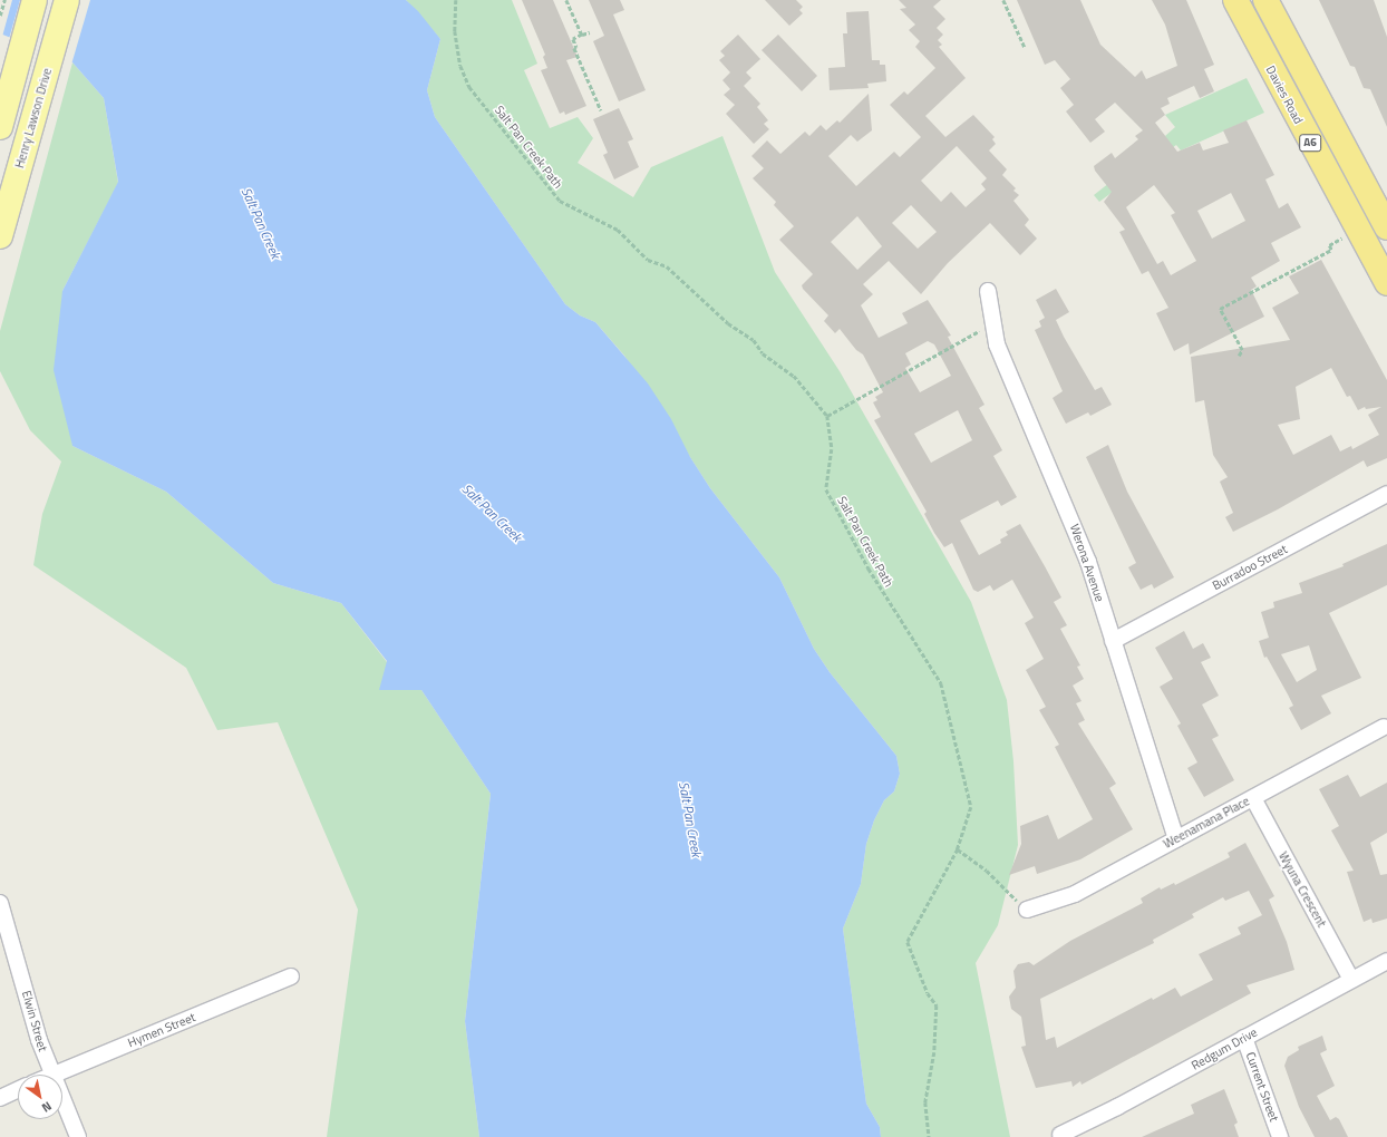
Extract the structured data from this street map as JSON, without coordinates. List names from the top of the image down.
{
  "streets": {
    "highway": ["Davies Road", "A6"],
    "main road": ["Henry Lawson Drive"],
    "street": [
      "Werona Avenue",
      "Burradoo Street",
      "Weenamana Place",
      "Wyuna Crescent",
      "Elwin Street",
      "Hymen Street",
      "Redgum Drive",
      "Current Street"
    ],
    "path": ["Salt Pan Creek Path"]
  },
  "crossings": [
    ["Werona Avenue", "Burradoo Street"],
    ["Werona Avenue", "Weenamana Place"],
    ["Weenamana Place", "Wyuna Crescent"],
    ["Wyuna Crescent", "Redgum Drive"],
    ["Elwin Street", "Hymen Street"],
    ["Redgum Drive", "Current Street"]
  ],
  "water": ["Salt Pan Creek"],
  "north": "bottom right"
}
